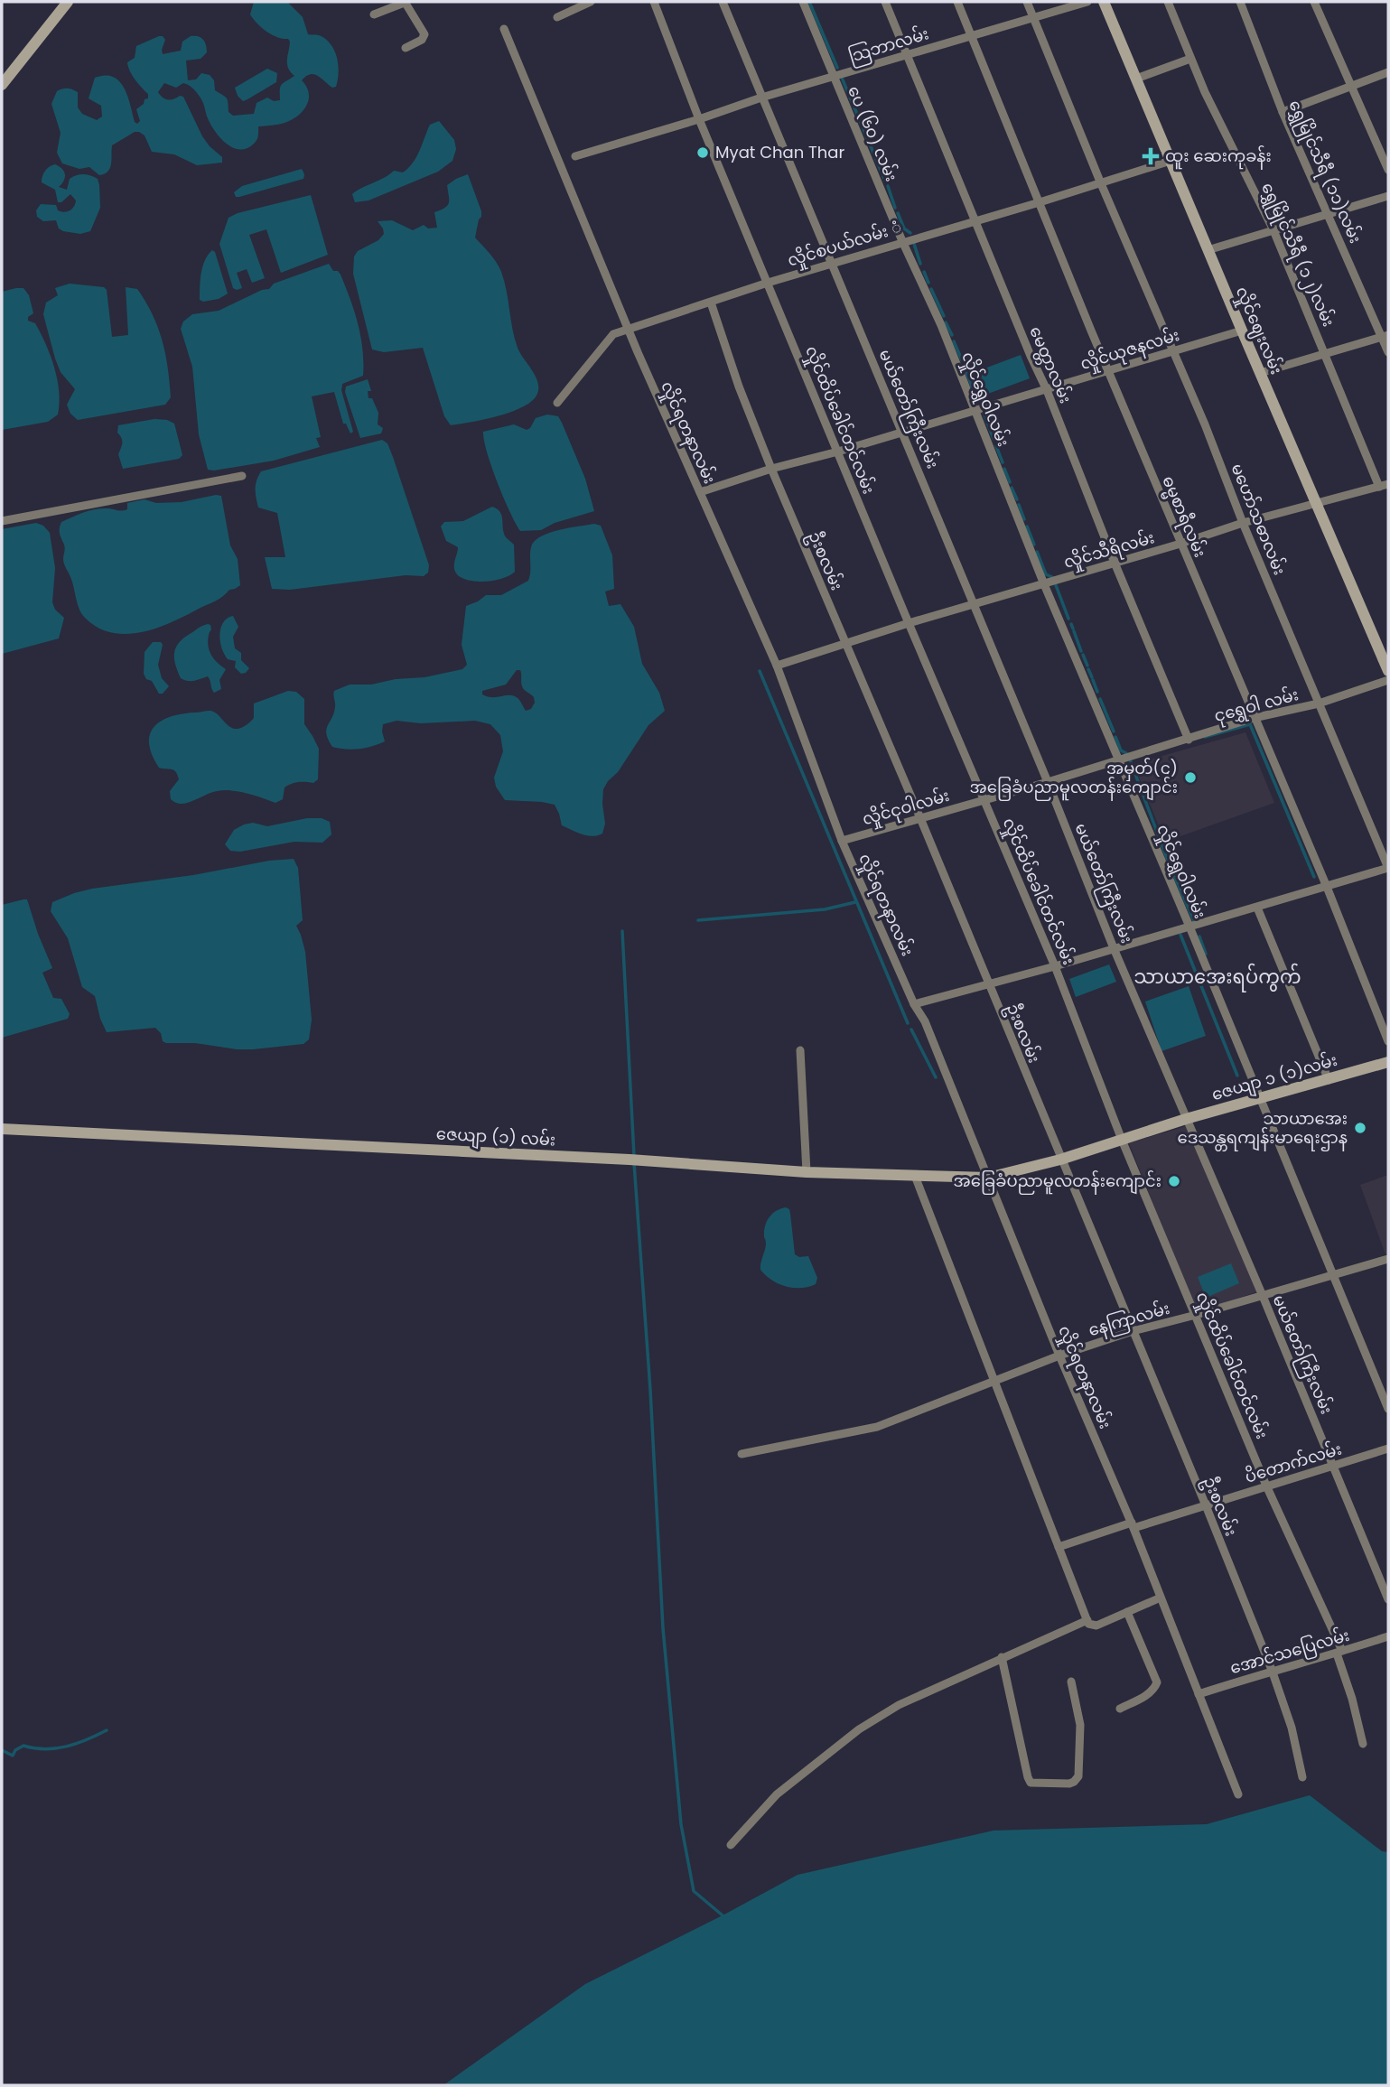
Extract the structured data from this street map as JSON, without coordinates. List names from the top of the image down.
{
  "streets": {
    "street": [
      "သြဘာလမ်း",
      "ပေ (၆၀) လမ်း",
      "ရွှေမြိုင်သီရီ (၁၁)လမ်း",
      "လှိုင်စပယ်လမ်း ံ",
      "ရွှေမြိုင်သီရီ (၁၂)လမ်း",
      "လှိုင်ဈေးလမ်း",
      "လှိုင်ယုဇနလမ်း",
      "မေတ္တာလမ်း",
      "လှိုင်ရွှေဝါလမ်း",
      "မယ်တော်ကြီးလမ်း",
      "လှိုင်ထိပ်ခေါင်တင်လမ်း",
      "လှိုင်ရတနာလမ်း",
      "ဓမ္မစာရီလမ်း",
      "မဟော်သဓာလမ်း",
      "လှိုင်သီရိလမ်း",
      "ဦးစလမ်း",
      "ငုရွှေဝါ လမ်း",
      "လှိုင်ငုဝါလမ်း",
      "ဇေယျာ ၁ (၁)လမ်း",
      "ဇေယျာ (၁) လမ်း",
      "နေကြာလမ်း",
      "ပိတောက်လမ်း",
      "အောင်သပြေလမ်း"
    ]
  },
  "crossings": [
    ["သြဘာလမ်း", "ပေ (၆၀) လမ်း"],
    ["သြဘာလမ်း", "မေတ္တာလမ်း"],
    ["သြဘာလမ်း", "မယ်တော်ကြီးလမ်း"],
    ["သြဘာလမ်း", "လှိုင်ထိပ်ခေါင်တင်လမ်း"],
    ["သြဘာလမ်း", "ဓမ္မစာရီလမ်း"],
    ["ပေ (၆၀) လမ်း", "လှိုင်စပယ်လမ်း ံ"],
    ["ပေ (၆၀) လမ်း", "လှိုင်ရွှေဝါလမ်း"],
    ["လှိုင်စပယ်လမ်း ံ", "လှိုင်ဈေးလမ်း"],
    ["လှိုင်စပယ်လမ်း ံ", "မေတ္တာလမ်း"],
    ["လှိုင်စပယ်လမ်း ံ", "လှိုင်ရွှေဝါလမ်း"],
    ["လှိုင်စပယ်လမ်း ံ", "မယ်တော်ကြီးလမ်း"],
    ["လှိုင်စပယ်လမ်း ံ", "လှိုင်ထိပ်ခေါင်တင်လမ်း"],
    ["လှိုင်စပယ်လမ်း ံ", "လှိုင်ရတနာလမ်း"],
    ["လှိုင်စပယ်လမ်း ံ", "ဓမ္မစာရီလမ်း"],
    ["လှိုင်စပယ်လမ်း ံ", "မဟော်သဓာလမ်း"],
    ["လှိုင်စပယ်လမ်း ံ", "ဦးစလမ်း"],
    ["ရွှေမြိုင်သီရီ (၁၂)လမ်း", "လှိုင်သီရိလမ်း"],
    ["လှိုင်ဈေးလမ်း", "လှိုင်ယုဇနလမ်း"],
    ["လှိုင်ဈေးလမ်း", "လှိုင်သီရိလမ်း"],
    ["လှိုင်ယုဇနလမ်း", "မေတ္တာလမ်း"],
    ["လှိုင်ယုဇနလမ်း", "လှိုင်ရွှေဝါလမ်း"],
    ["လှိုင်ယုဇနလမ်း", "မယ်တော်ကြီးလမ်း"],
    ["လှိုင်ယုဇနလမ်း", "လှိုင်ထိပ်ခေါင်တင်လမ်း"],
    ["လှိုင်ယုဇနလမ်း", "လှိုင်ရတနာလမ်း"],
    ["လှိုင်ယုဇနလမ်း", "ဓမ္မစာရီလမ်း"],
    ["လှိုင်ယုဇနလမ်း", "မဟော်သဓာလမ်း"],
    ["လှိုင်ယုဇနလမ်း", "ဦးစလမ်း"],
    ["မေတ္တာလမ်း", "လှိုင်သီရိလမ်း"],
    ["မေတ္တာလမ်း", "ငုရွှေဝါ လမ်း"],
    ["လှိုင်ရွှေဝါလမ်း", "လှိုင်သီရိလမ်း"],
    ["လှိုင်ရွှေဝါလမ်း", "ငုရွှေဝါ လမ်း"],
    ["လှိုင်ရွှေဝါလမ်း", "လှိုင်ငုဝါလမ်း"],
    ["လှိုင်ရွှေဝါလမ်း", "ဇေယျာ ၁ (၁)လမ်း"],
    ["လှိုင်ရွှေဝါလမ်း", "နေကြာလမ်း"],
    ["မယ်တော်ကြီးလမ်း", "လှိုင်သီရိလမ်း"],
    ["မယ်တော်ကြီးလမ်း", "လှိုင်ငုဝါလမ်း"],
    ["မယ်တော်ကြီးလမ်း", "ဇေယျာ ၁ (၁)လမ်း"],
    ["မယ်တော်ကြီးလမ်း", "နေကြာလမ်း"],
    ["မယ်တော်ကြီးလမ်း", "ပိတောက်လမ်း"],
    ["လှိုင်ထိပ်ခေါင်တင်လမ်း", "လှိုင်သီရိလမ်း"],
    ["လှိုင်ထိပ်ခေါင်တင်လမ်း", "လှိုင်ငုဝါလမ်း"],
    ["လှိုင်ထိပ်ခေါင်တင်လမ်း", "ဇေယျာ ၁ (၁)လမ်း"],
    ["လှိုင်ထိပ်ခေါင်တင်လမ်း", "နေကြာလမ်း"],
    ["လှိုင်ထိပ်ခေါင်တင်လမ်း", "ပိတောက်လမ်း"],
    ["လှိုင်ထိပ်ခေါင်တင်လမ်း", "အောင်သပြေလမ်း"],
    ["လှိုင်ရတနာလမ်း", "လှိုင်သီရိလမ်း"],
    ["လှိုင်ရတနာလမ်း", "လှိုင်ငုဝါလမ်း"],
    ["လှိုင်ရတနာလမ်း", "ဇေယျာ ၁ (၁)လမ်း"],
    ["လှိုင်ရတနာလမ်း", "ဇေယျာ (၁) လမ်း"],
    ["လှိုင်ရတနာလမ်း", "နေကြာလမ်း"],
    ["လှိုင်ရတနာလမ်း", "ပိတောက်လမ်း"],
    ["လှိုင်ရတနာလမ်း", "အောင်သပြေလမ်း"],
    ["ဓမ္မစာရီလမ်း", "လှိုင်သီရိလမ်း"],
    ["ဓမ္မစာရီလမ်း", "ငုရွှေဝါ လမ်း"],
    ["မဟော်သဓာလမ်း", "လှိုင်သီရိလမ်း"],
    ["မဟော်သဓာလမ်း", "ငုရွှေဝါ လမ်း"],
    ["လှိုင်သီရိလမ်း", "ဦးစလမ်း"],
    ["ဦးစလမ်း", "လှိုင်ငုဝါလမ်း"],
    ["ဦးစလမ်း", "ဇေယျာ ၁ (၁)လမ်း"],
    ["ဦးစလမ်း", "နေကြာလမ်း"],
    ["ဦးစလမ်း", "ပိတောက်လမ်း"],
    ["ဦးစလမ်း", "အောင်သပြေလမ်း"],
    ["ငုရွှေဝါ လမ်း", "လှိုင်ငုဝါလမ်း"],
    ["ဇေယျာ ၁ (၁)လမ်း", "ဇေယျာ (၁) လမ်း"]
  ],
  "districts": ["သာယာအေးရပ်ကွက်"],
  "places": {
    "other": [
      "Myat Chan Thar",
      "အမှတ်(၄) အခြေခံပညာမူလတန်းကျောင်း",
      "သာယာအေး ဒေသန္တရကျန်းမာရေးဌာန",
      "အခြေခံပညာမူလတန်းကျောင်း"
    ],
    "health": ["ထူး ဆေးကုခန်း"]
  }
}
